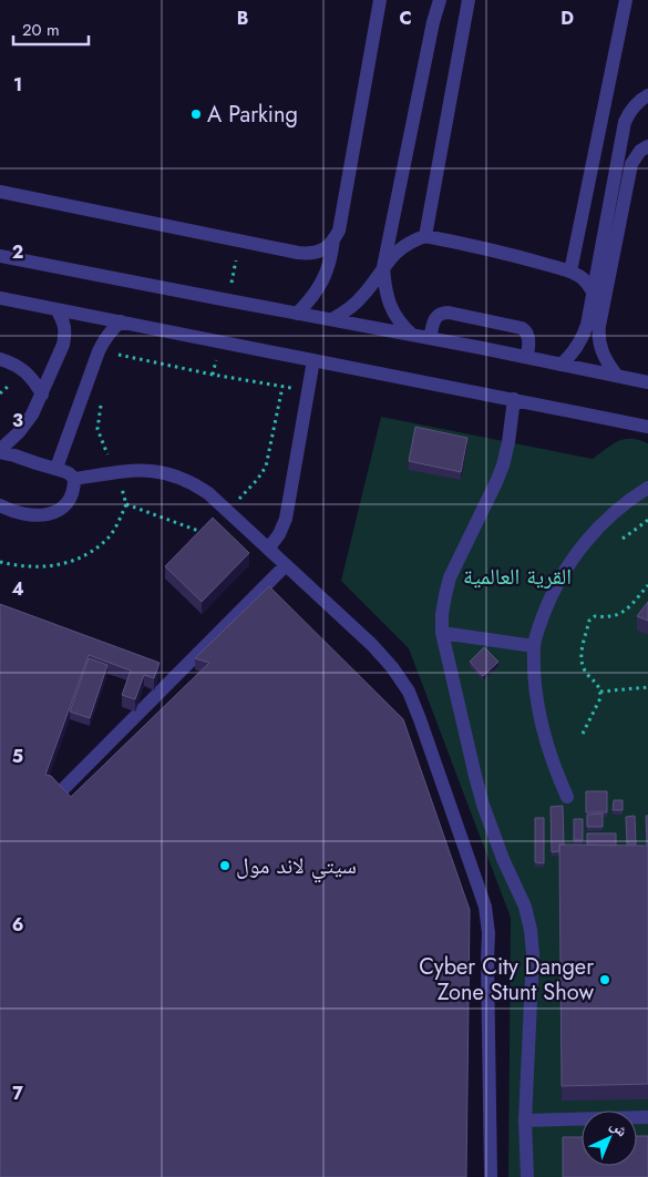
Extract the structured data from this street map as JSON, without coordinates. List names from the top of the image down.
{
  "parks": ["القرية العالمية"],
  "places": ["A Parking", "سيتي لاند مول", "Cyber City Danger Zone Stunt Show"],
  "scale_bar": "20 m",
  "north": "top right",
  "grid": {
    "columns": ["B", "C", "D"],
    "rows": [
      "1",
      "2",
      "3",
      "4",
      "5",
      "6",
      "7"
    ]
  }
}
